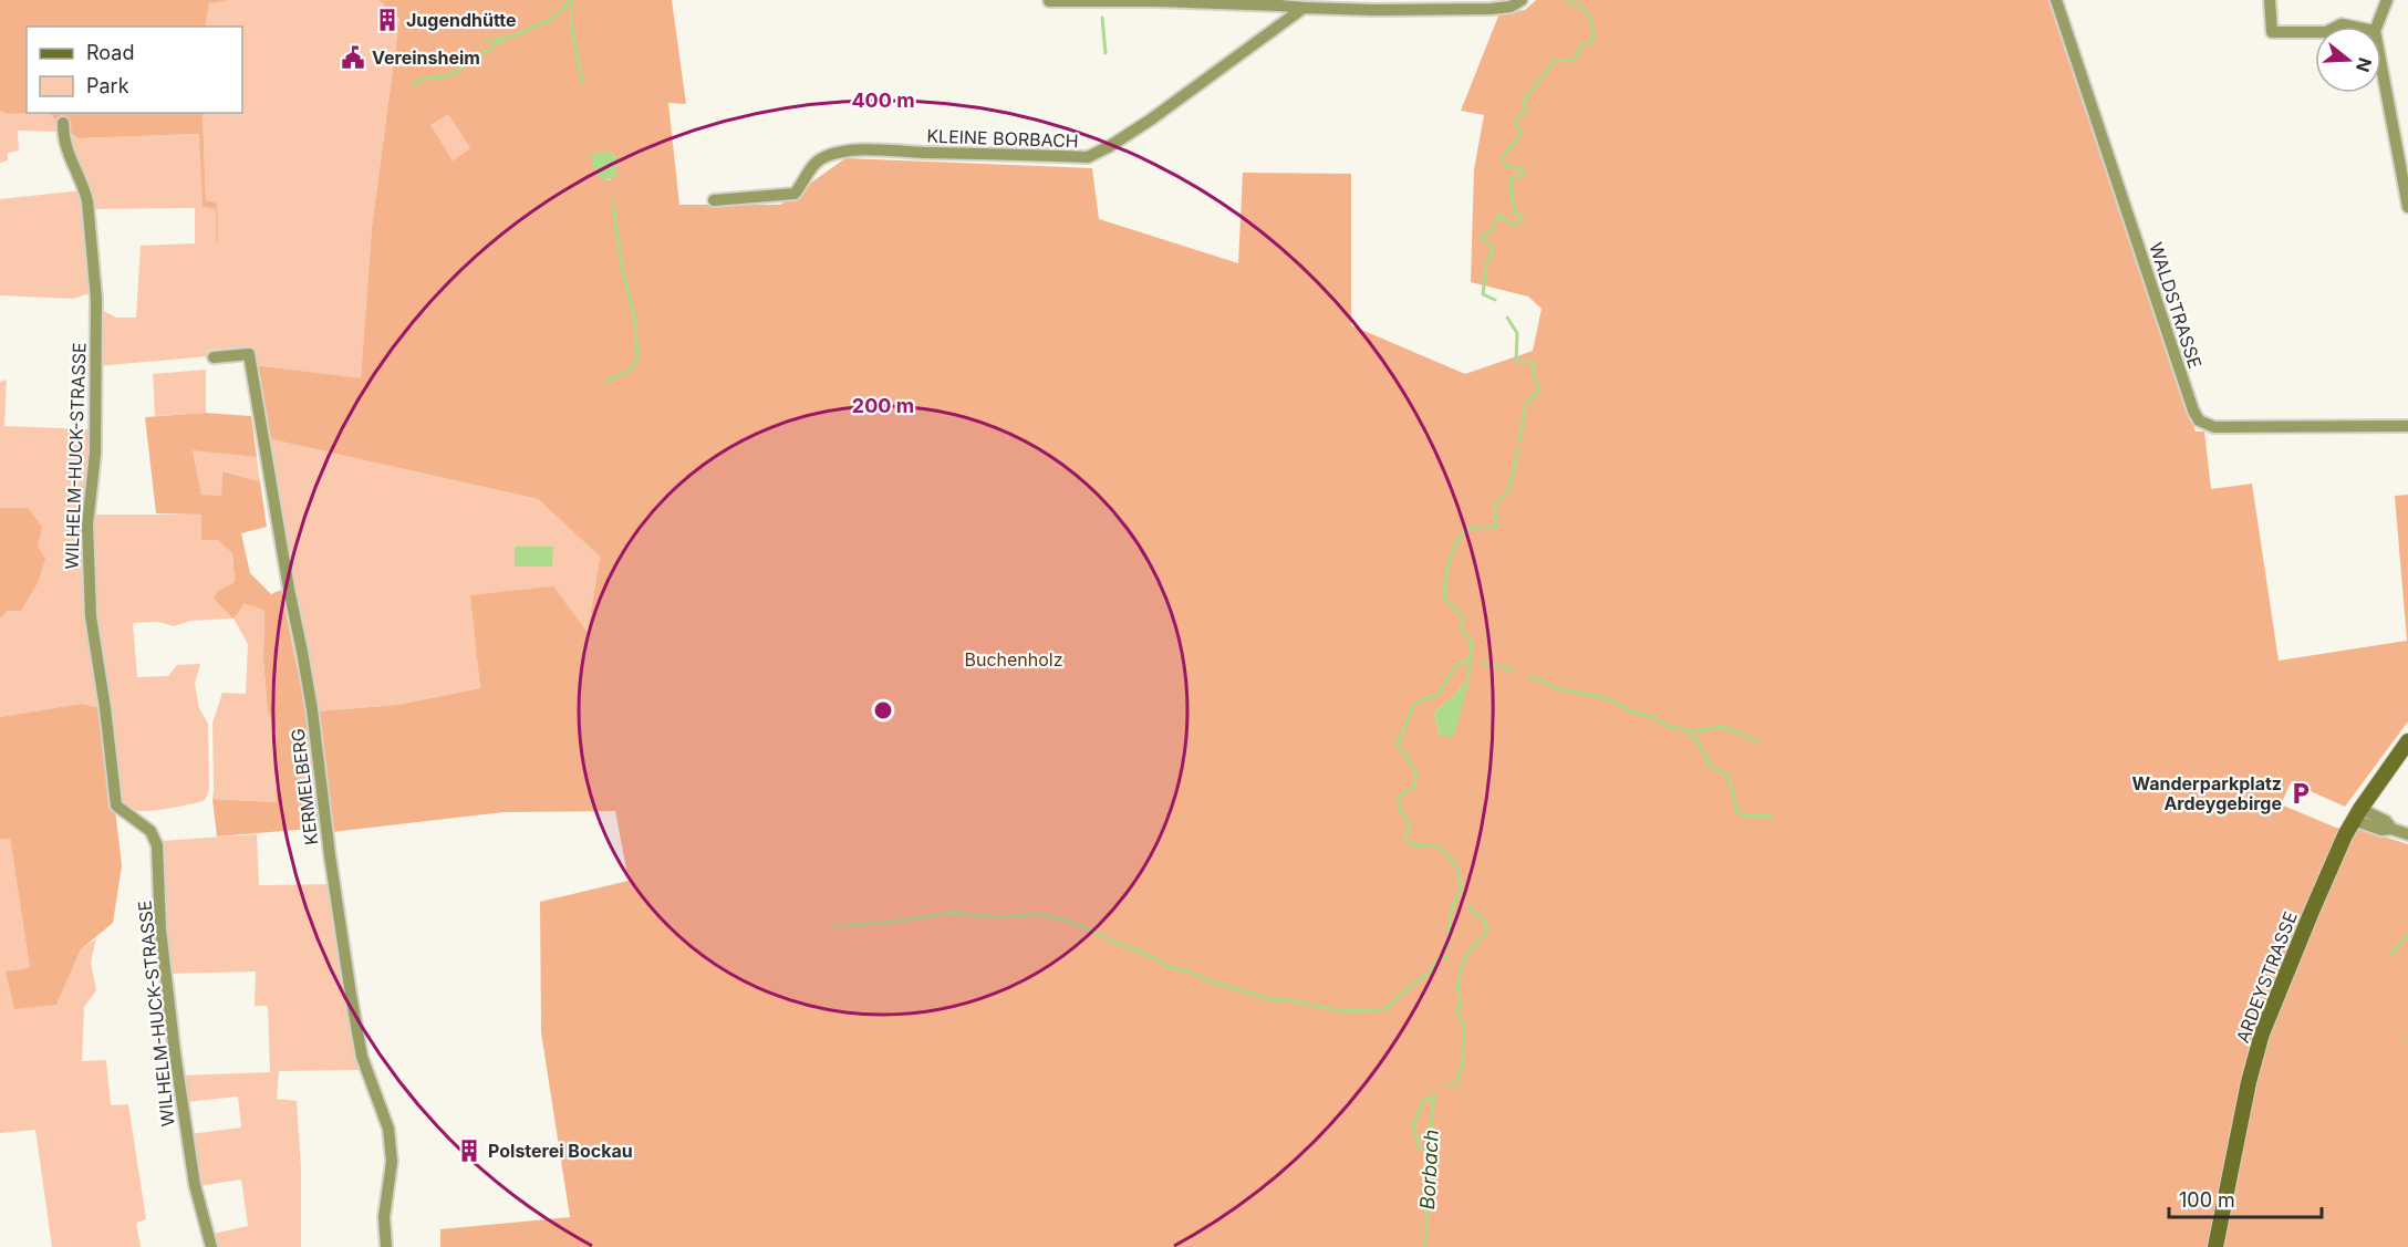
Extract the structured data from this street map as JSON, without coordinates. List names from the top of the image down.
{
  "streets": {
    "main road": ["ARDEYSTRASSE"],
    "street": [
      "KLEINE BORBACH",
      "WALDSTRASSE",
      "WILHELM-HUCK-STRASSE",
      "KERMELBERG"
    ]
  },
  "water": ["Borbach"],
  "parks": ["Buchenholz"],
  "places": {
    "building": ["Jugendhütte", "Polsterei Bockau"],
    "public building": ["Vereinsheim"],
    "parking": ["Wanderparkplatz Ardeygebirge"]
  },
  "legend": ["Road", "Park"],
  "scale_bar": "100 m",
  "north": "right",
  "rings": ["400 m", "200 m"]
}
